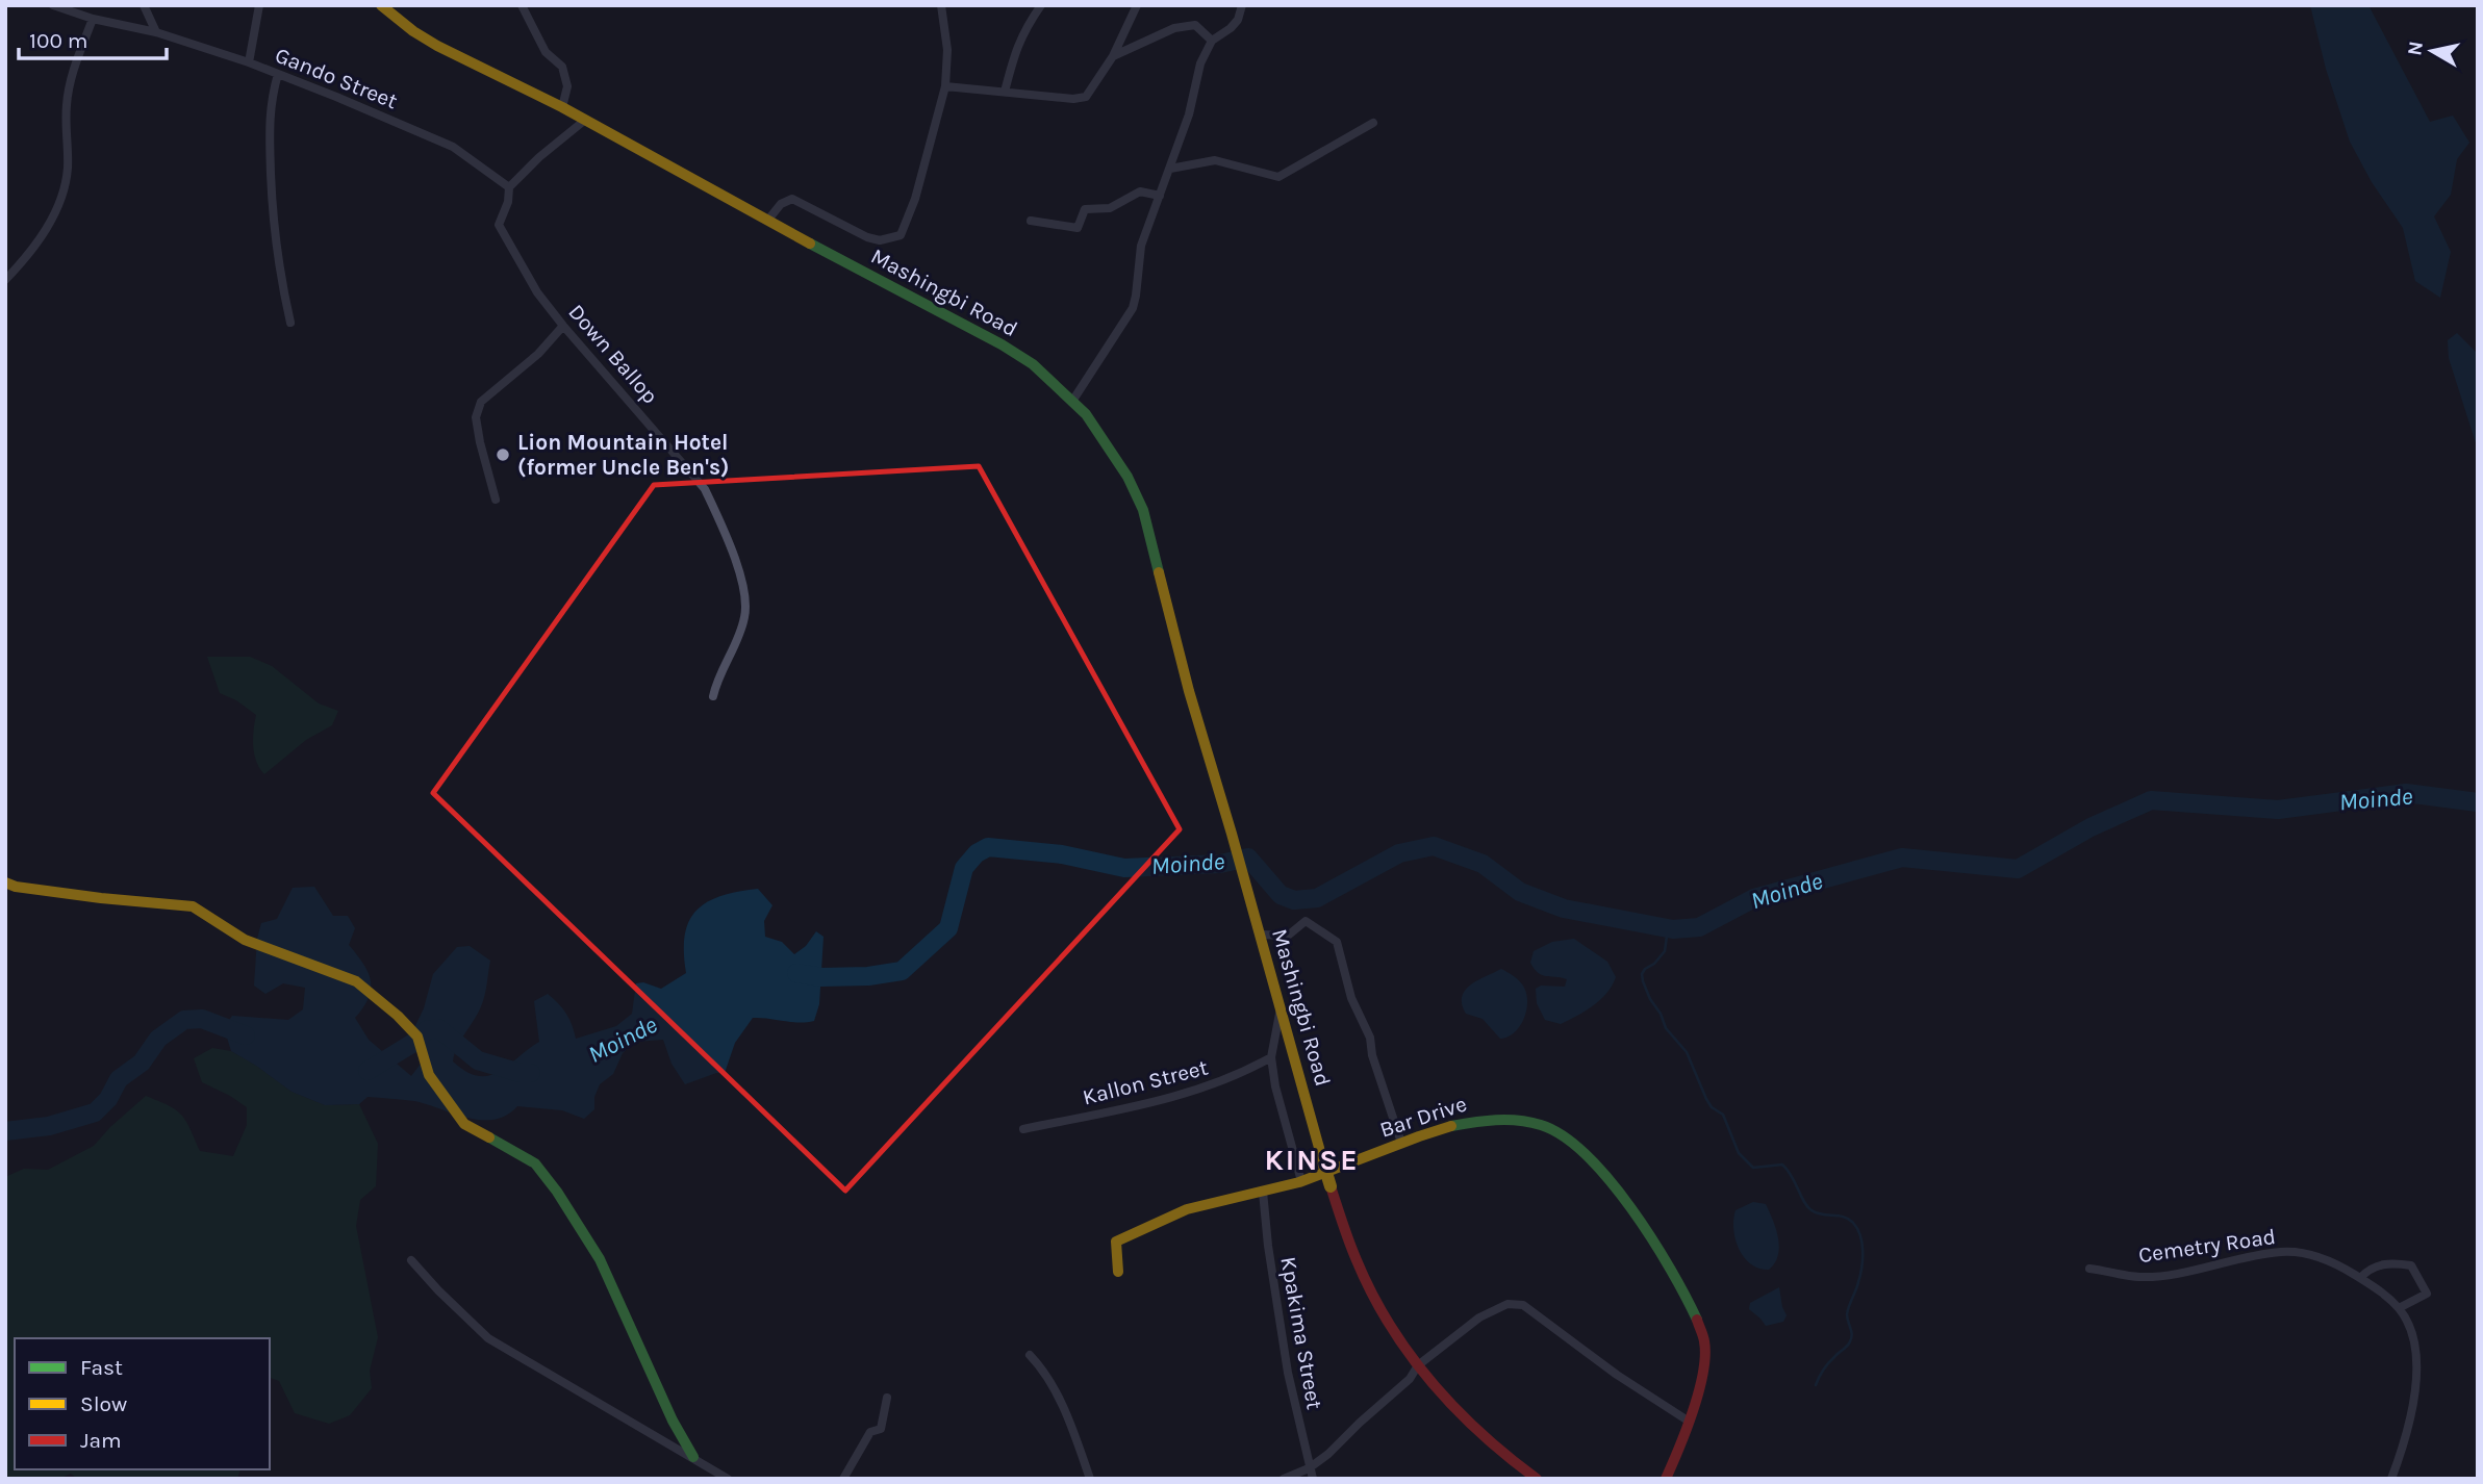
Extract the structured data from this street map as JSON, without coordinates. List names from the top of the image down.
{
  "streets": {
    "main road": ["Mashingbi Road", "Bar Drive"],
    "street": [
      "Gando Street",
      "Down Ballop",
      "Kallon Street",
      "Cemetry Road",
      "Kpakima Street"
    ]
  },
  "crossings": [
    ["Gando Street", "Down Ballop"],
    ["Bar Drive", "Kpakima Street"]
  ],
  "districts": ["KINSE"],
  "water": ["Moinde"],
  "places": ["Lion Mountain Hotel (former Uncle Ben's)"],
  "legend": ["Fast", "Slow", "Jam"],
  "scale_bar": "100 m",
  "north": "left"
}
